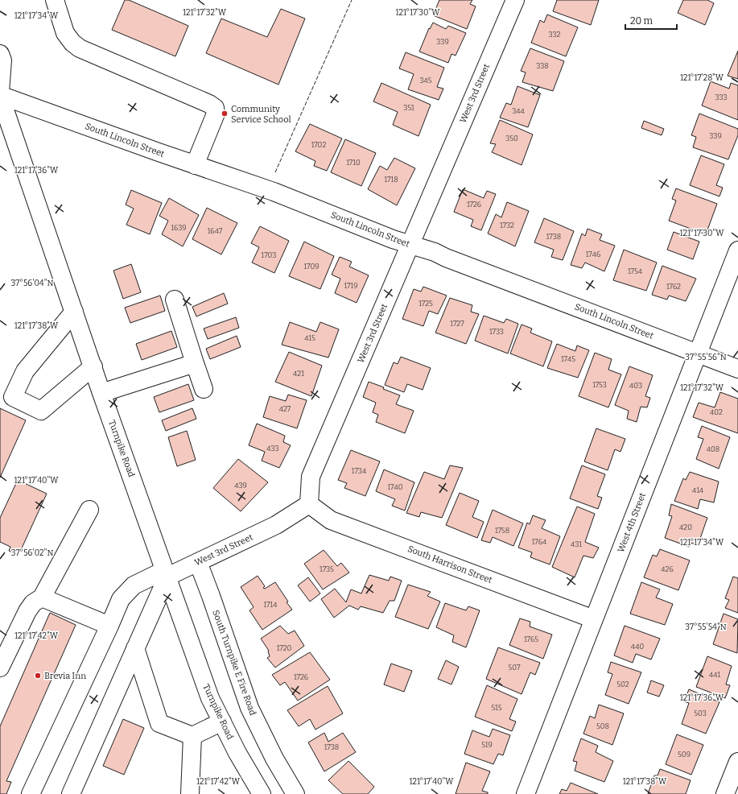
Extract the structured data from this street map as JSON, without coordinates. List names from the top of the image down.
{
  "streets": {
    "street": [
      "West 3rd Street",
      "South Lincoln Street",
      "Turnpike Road",
      "West 4th Street",
      "South Harrison Street",
      "South Turnpike E Fire Road"
    ]
  },
  "crossings": [
    ["West 3rd Street", "South Lincoln Street"],
    ["West 3rd Street", "Turnpike Road"],
    ["West 3rd Street", "South Harrison Street"],
    ["West 3rd Street", "South Turnpike E Fire Road"],
    ["South Lincoln Street", "Turnpike Road"],
    ["South Lincoln Street", "West 4th Street"],
    ["West 4th Street", "South Harrison Street"]
  ],
  "places": ["Community Service School", "Brevia Inn"],
  "house_numbers": [
    "332",
    "339",
    "338",
    "345",
    "333",
    "351",
    "344",
    "339",
    "350",
    "1702",
    "1710",
    "1718",
    "1726",
    "1732",
    "1639",
    "1647",
    "1738",
    "1746",
    "1703",
    "1709",
    "1754",
    "1719",
    "1762",
    "1725",
    "1727",
    "1733",
    "415",
    "1745",
    "421",
    "1753",
    "403",
    "427",
    "402",
    "433",
    "408",
    "1734",
    "439",
    "1740",
    "414",
    "420",
    "1758",
    "1764",
    "431",
    "1735",
    "426",
    "1714",
    "1765",
    "440",
    "1720",
    "507",
    "441",
    "1726",
    "502",
    "515",
    "503",
    "508",
    "519",
    "1738",
    "509"
  ],
  "scale_bar": "20 m",
  "coordinates": [
    "121°17'32\"W",
    "121°17'30\"W",
    "121°17'34\"W",
    "121°17'28\"W",
    "121°17'36\"W",
    "37°56'04\"N",
    "121°17'38\"W",
    "37°55'56\"N",
    "121°17'40\"W",
    "37°56'02\"N",
    "37°55'54\"N",
    "121°17'42\"W"
  ]
}
